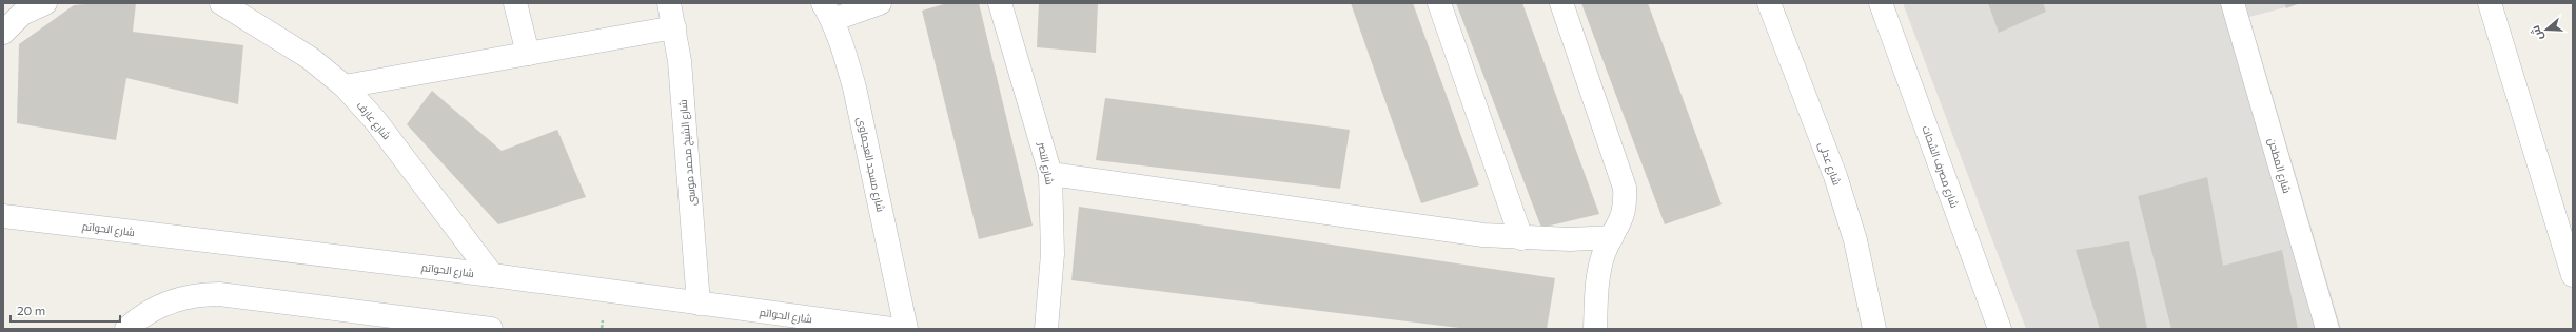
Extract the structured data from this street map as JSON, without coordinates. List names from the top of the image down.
{
  "streets": {
    "street": [
      "شارع عارف",
      "شارع الشيخ محمد موسى",
      "شارع النصر",
      "شارع عدلى",
      "شارع مسجد العجماوى",
      "شارع المطحن",
      "شارع مصرف الشحات",
      "شارع الحواتم"
    ]
  },
  "crossings": [
    ["شارع عارف", "شارع الحواتم"],
    ["شارع الشيخ محمد موسى", "شارع الحواتم"]
  ],
  "scale_bar": "20 m",
  "north": "left"
}
